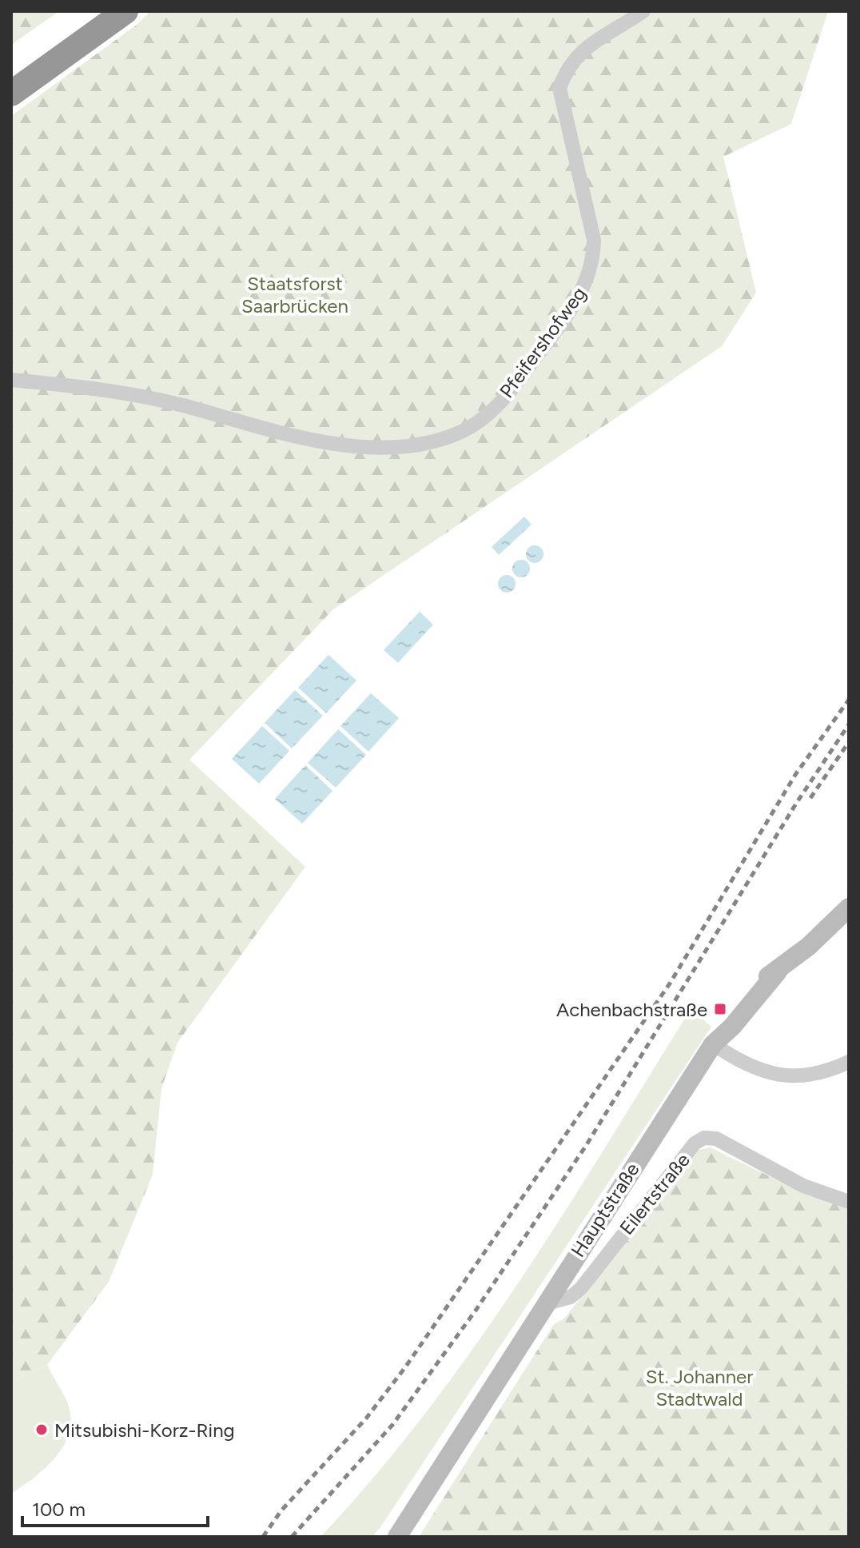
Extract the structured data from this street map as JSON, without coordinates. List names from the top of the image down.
{
  "streets": {
    "main road": ["Hauptstraße"],
    "street": ["Pfeifershofweg", "Eilertstraße"]
  },
  "crossings": [
    ["Eilertstraße", "Hauptstraße"]
  ],
  "parks": ["Staatsforst Saarbrücken", "St. Johanner Stadtwald"],
  "places": {
    "transit": ["Achenbachstraße"],
    "other": ["Mitsubishi-Korz-Ring"]
  },
  "scale_bar": "100 m"
}
